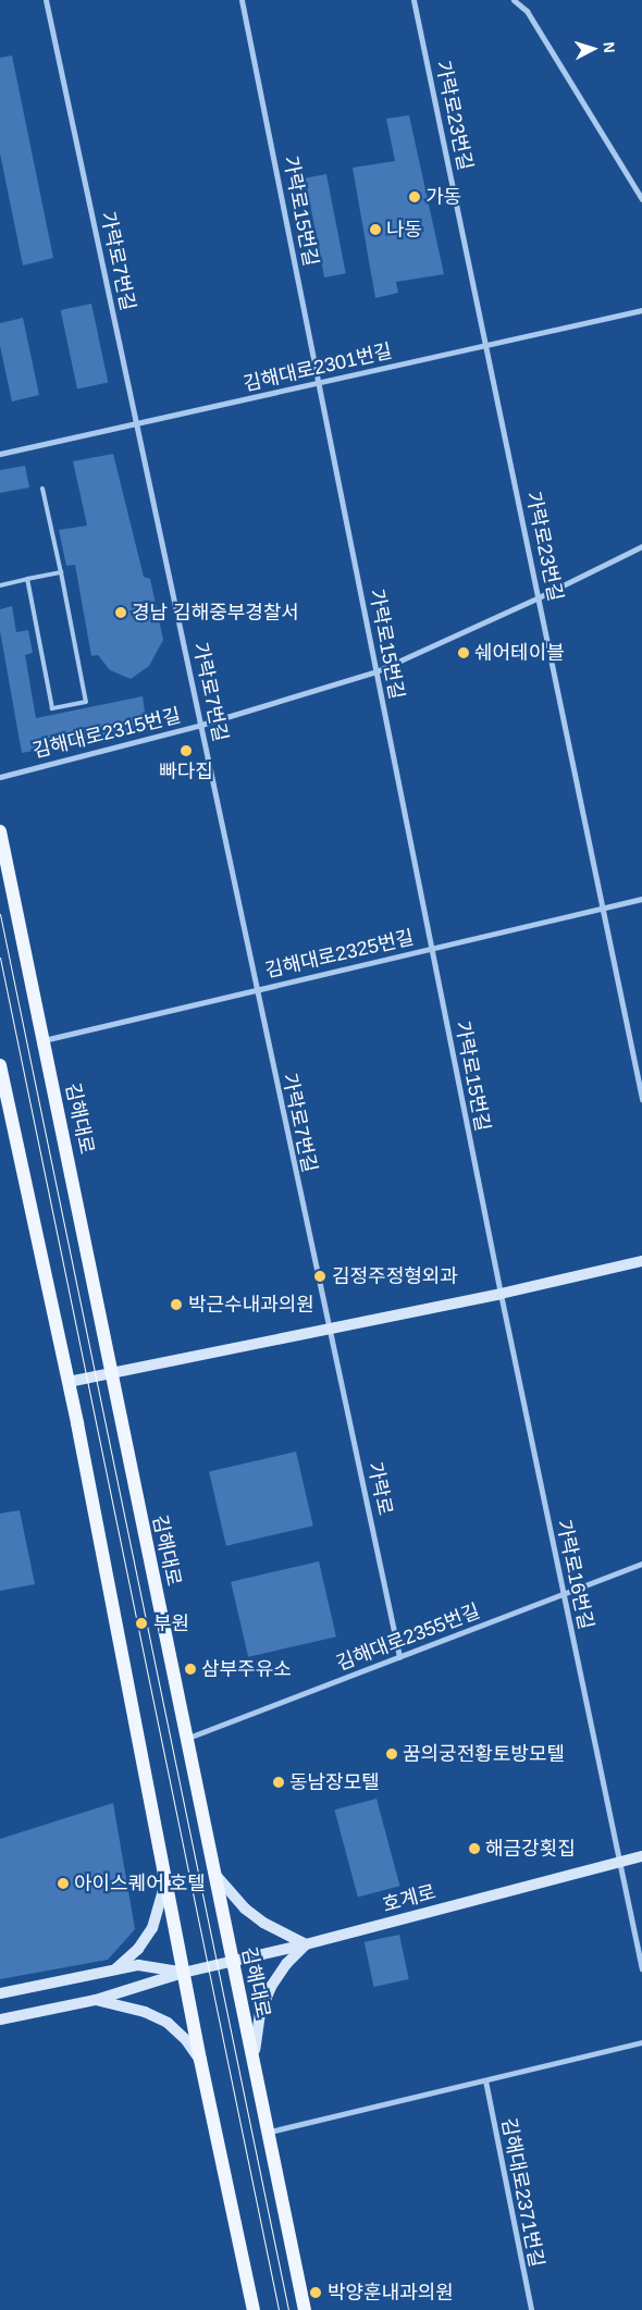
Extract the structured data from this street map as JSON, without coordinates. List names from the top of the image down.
{
  "streets": {
    "main road": ["김해대로", "호계로"],
    "street": [
      "가락로23번길",
      "가락로15번길",
      "가락로7번길",
      "김해대로2301번길",
      "김해대로2315번길",
      "김해대로2325번길",
      "가락로",
      "가락로16번길",
      "김해대로2355번길",
      "김해대로2371번길"
    ]
  },
  "crossings": [
    ["가락로23번길", "김해대로2301번길"],
    ["가락로23번길", "김해대로2315번길"],
    ["가락로23번길", "김해대로2325번길"],
    ["가락로15번길", "김해대로2301번길"],
    ["가락로15번길", "김해대로2315번길"],
    ["가락로15번길", "김해대로2325번길"],
    ["가락로15번길", "가락로16번길"],
    ["가락로7번길", "김해대로2301번길"],
    ["가락로7번길", "김해대로2315번길"],
    ["가락로7번길", "김해대로2325번길"],
    ["가락로7번길", "가락로"],
    ["김해대로2325번길", "김해대로"],
    ["김해대로", "김해대로2355번길"],
    ["김해대로", "호계로"],
    ["가락로", "김해대로2355번길"],
    ["가락로16번길", "김해대로2355번길"],
    ["가락로16번길", "호계로"]
  ],
  "places": [
    "가동",
    "나동",
    "경남 김해중부경찰서",
    "쉐어테이블",
    "빠다집",
    "김정주정형외과",
    "박근수내과의원",
    "부원",
    "삼부주유소",
    "꿈의궁전황토방모텔",
    "동남장모텔",
    "해금강횟집",
    "아이스퀘어 호텔",
    "박양훈내과의원"
  ],
  "north": "right"
}
